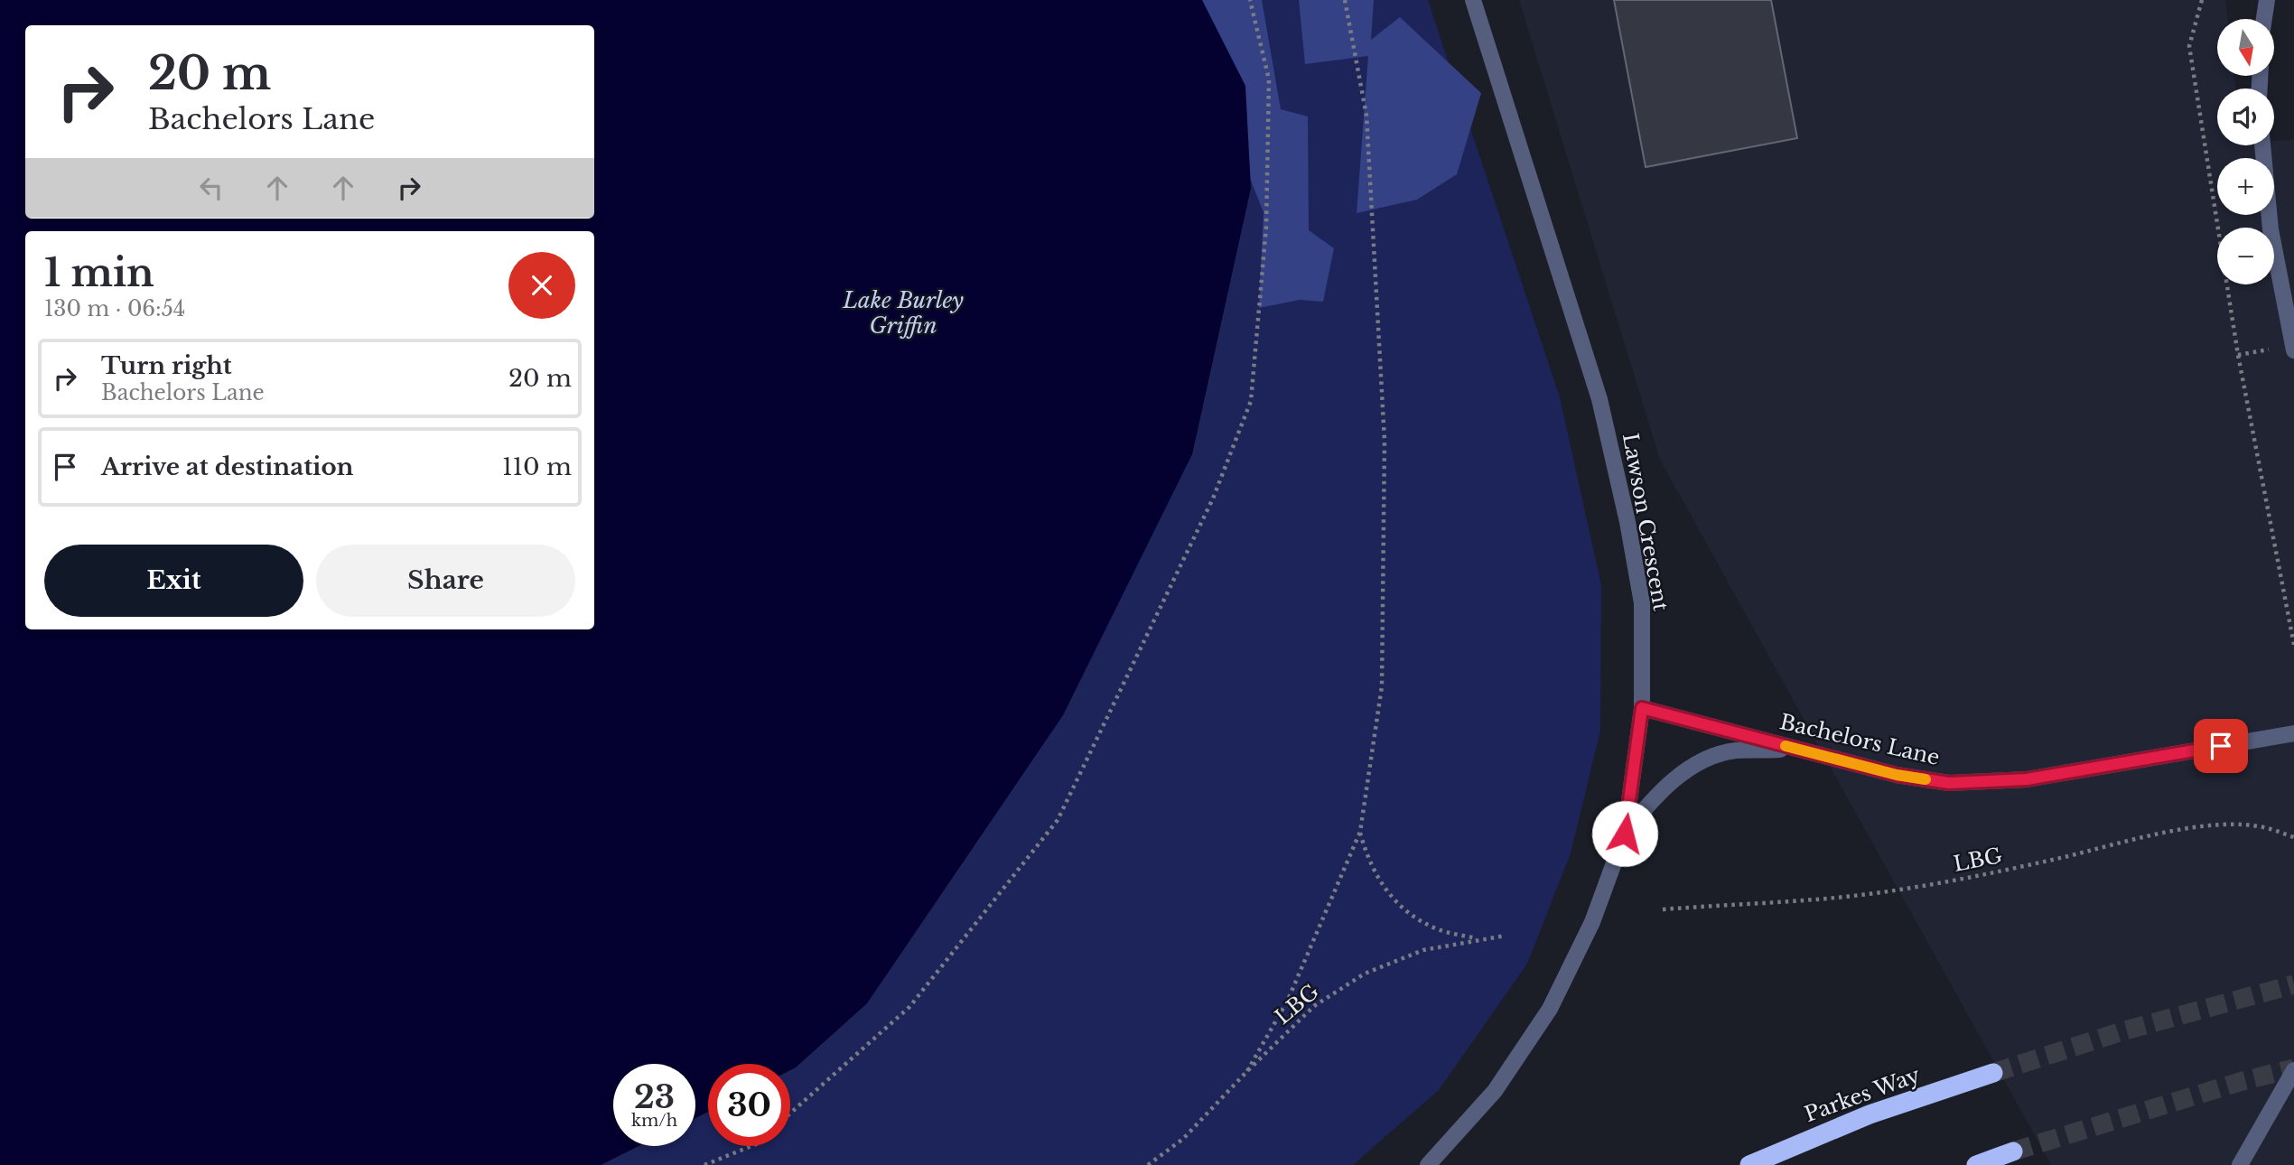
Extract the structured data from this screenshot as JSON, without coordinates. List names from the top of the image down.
{
  "streets": {
    "highway": ["Parkes Way"],
    "street": ["Lawson Crescent", "Bachelors Lane"],
    "path": ["LBG"]
  },
  "crossings": [
    ["Lawson Crescent", "Bachelors Lane"]
  ],
  "water": ["Lake Burley Griffin"],
  "north": "bottom",
  "page": {
    "map_buttons": ["+", "−"],
    "turn": ["20 m", "Bachelors Lane"],
    "heading": ["1 min", "130 m · 06:54"],
    "list": [
      {
        "name": "Turn right",
        "note": "Bachelors Lane",
        "value": "20 m"
      },
      {
        "name": "Arrive at destination",
        "value": "110 m"
      }
    ],
    "buttons": ["Exit", "Share"],
    "speed": "23 km/h",
    "limit": "30"
  }
}
